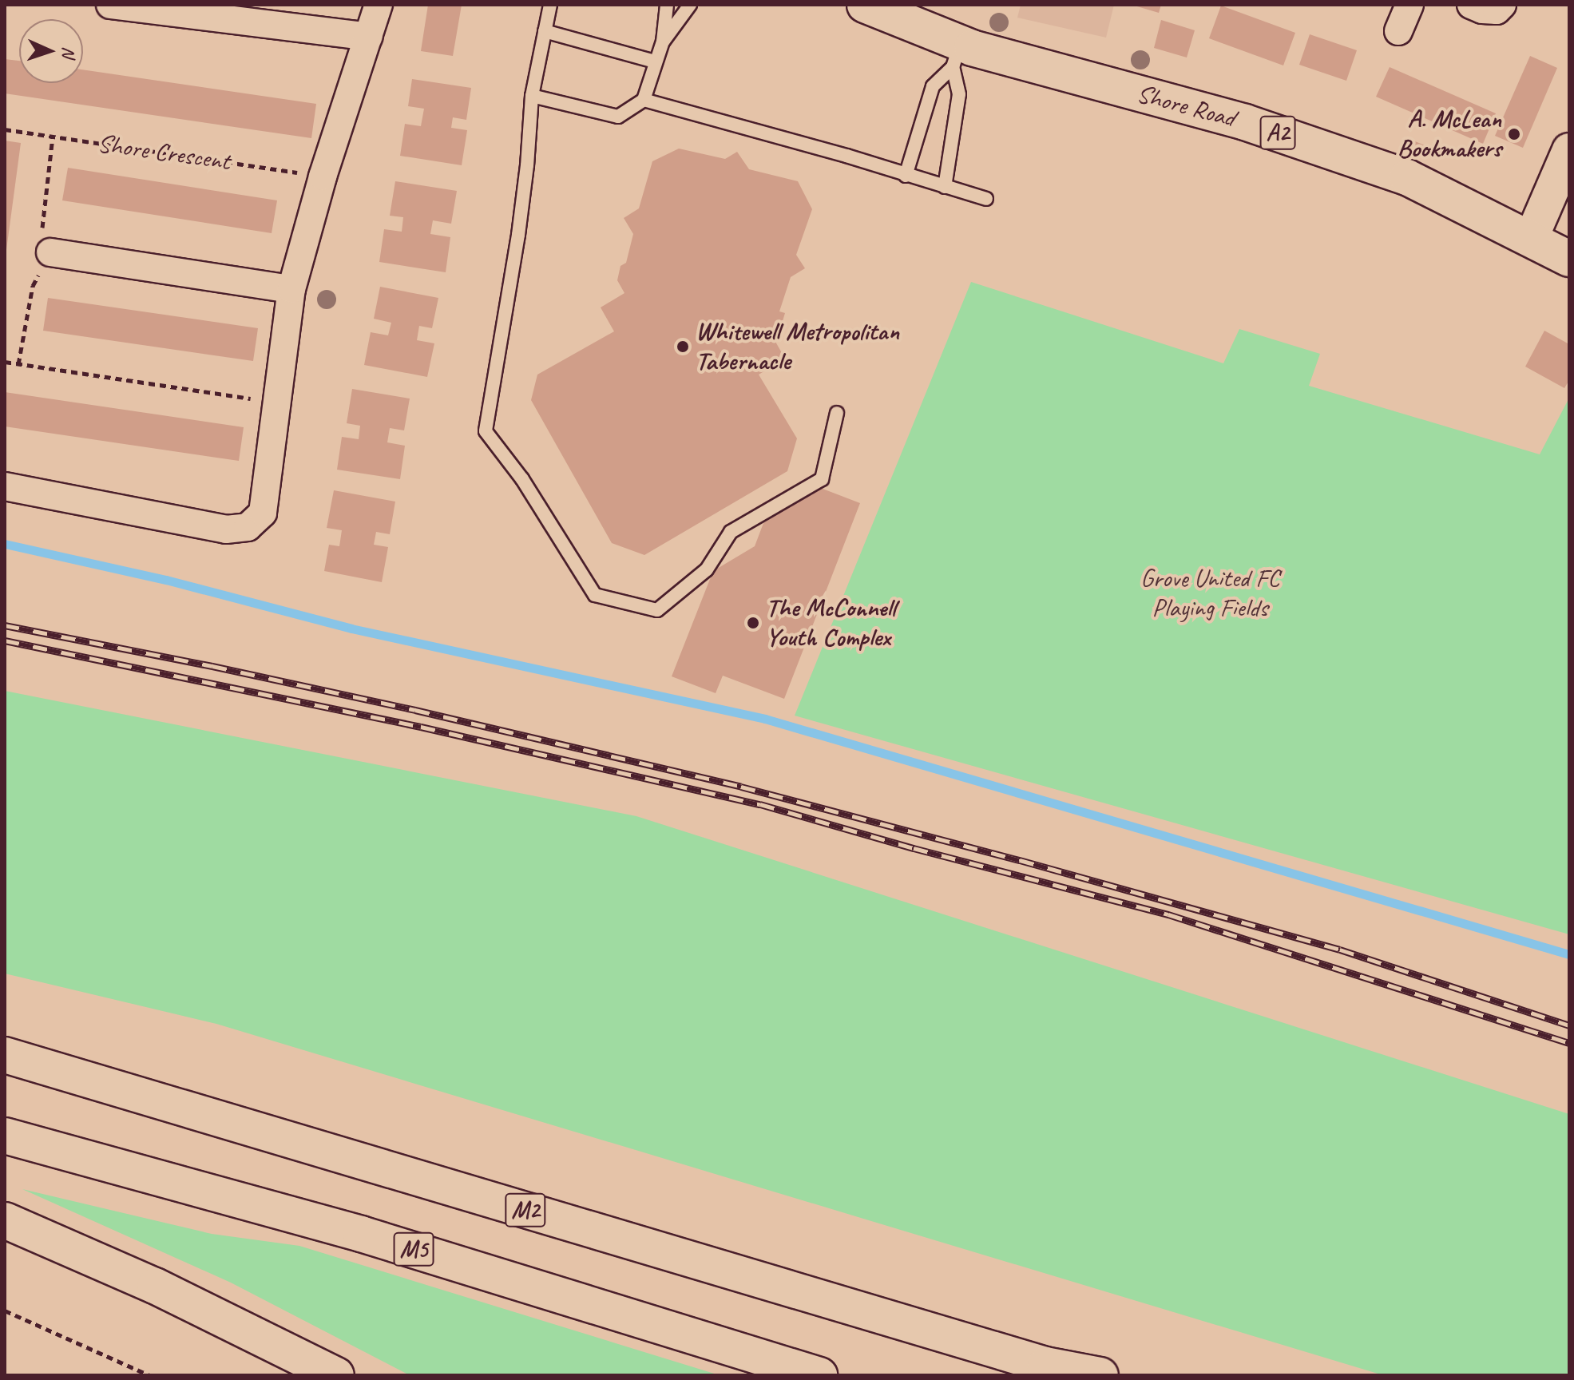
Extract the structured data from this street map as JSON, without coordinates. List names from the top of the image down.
{
  "streets": {
    "main road": [
      "Shore Road",
      "A2",
      "M2",
      "M5"
    ],
    "path": ["Shore Crescent"]
  },
  "parks": ["Grove United FC Playing Fields"],
  "places": ["A. McLean Bookmakers", "Whitewell Metropolitan Tabernacle", "The McConnell Youth Complex"],
  "north": "right"
}
